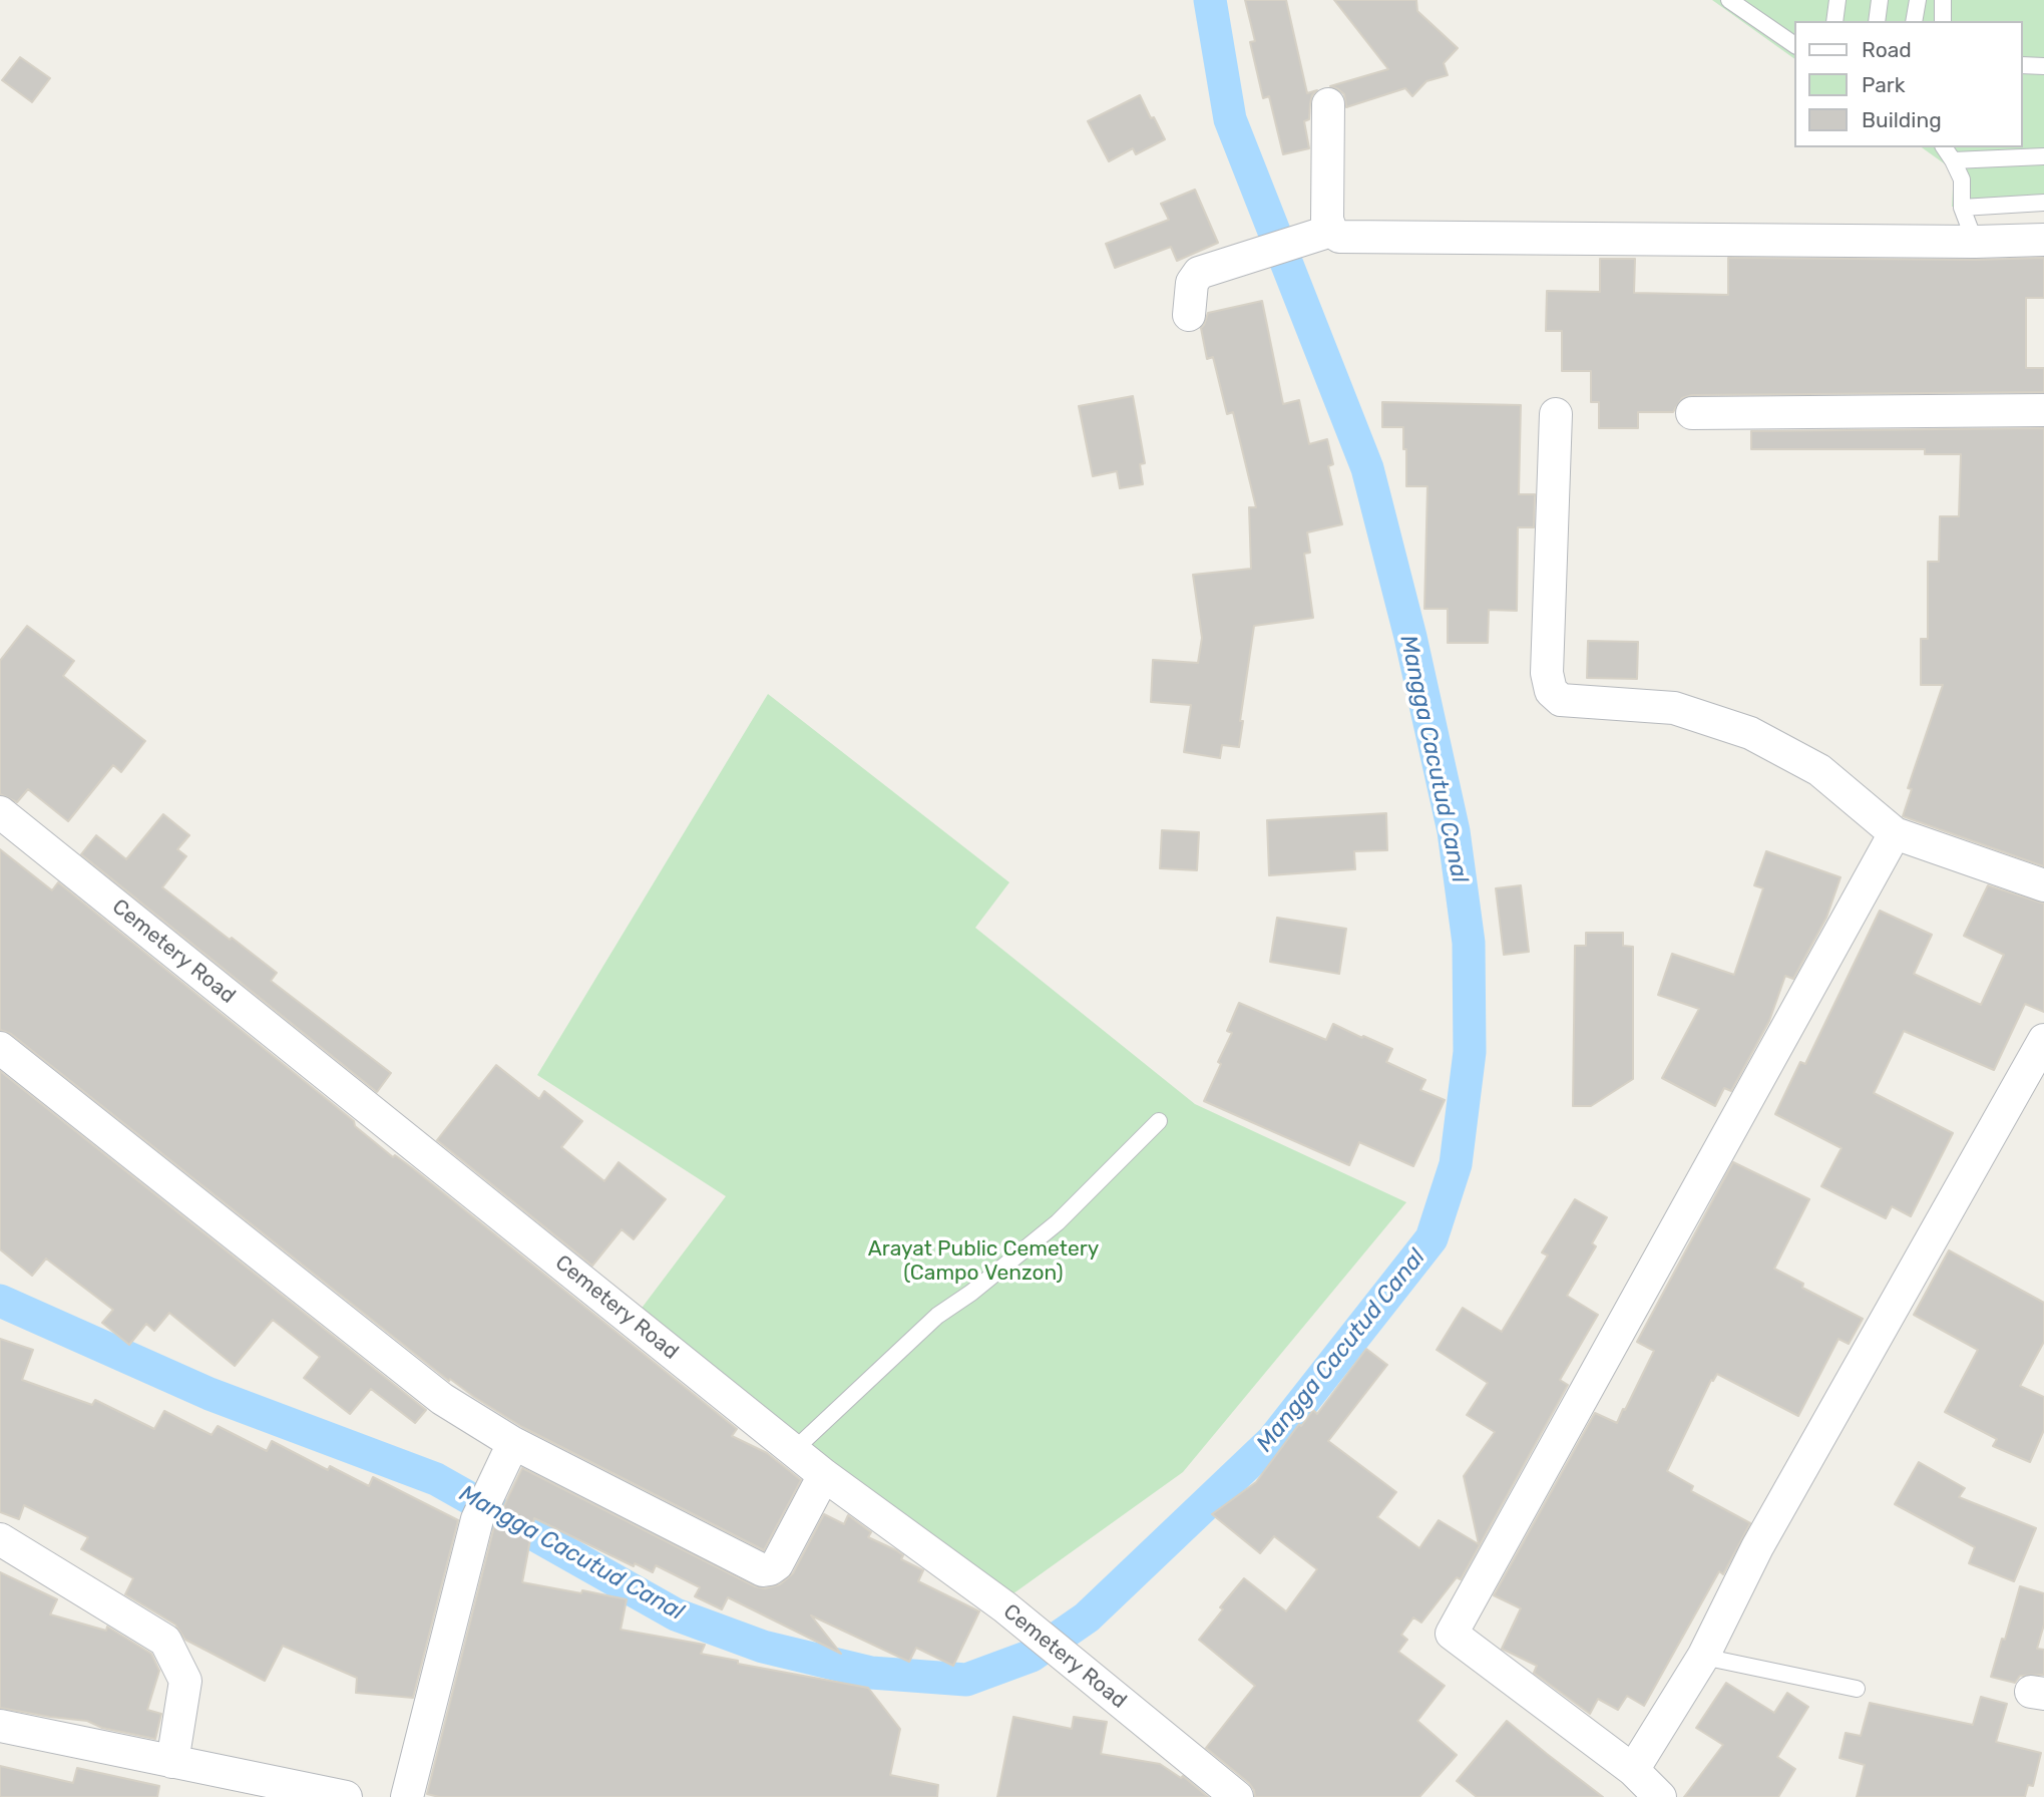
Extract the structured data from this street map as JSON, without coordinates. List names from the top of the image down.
{
  "streets": {
    "street": ["Cemetery Road"]
  },
  "water": ["Mangga Cacutud Canal"],
  "parks": ["Arayat Public Cemetery (Campo Venzon)"],
  "legend": ["Road", "Park", "Building"]
}
